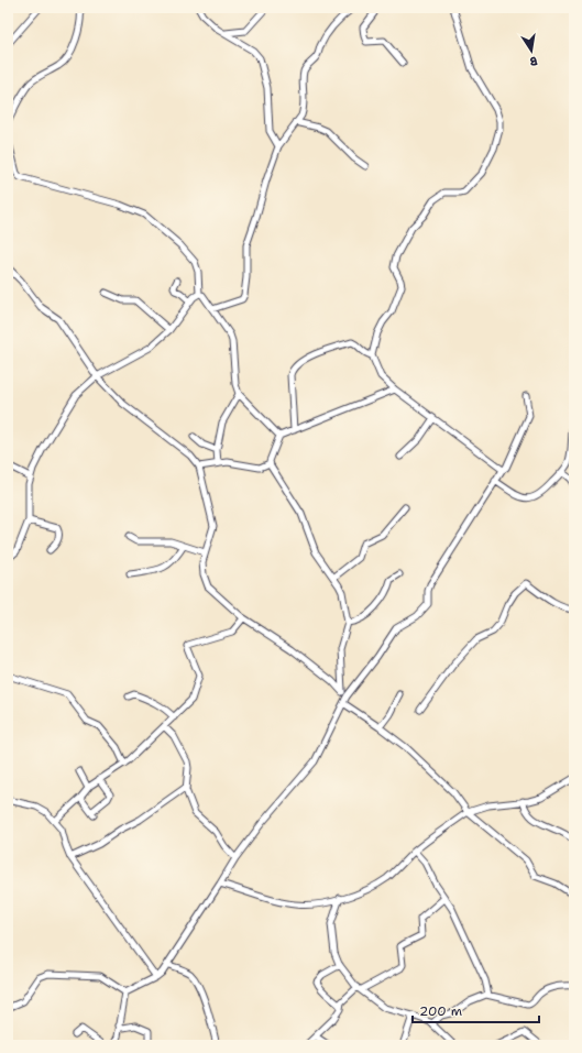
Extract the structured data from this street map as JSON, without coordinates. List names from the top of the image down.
{
  "scale_bar": "200 m",
  "north": "bottom"
}
